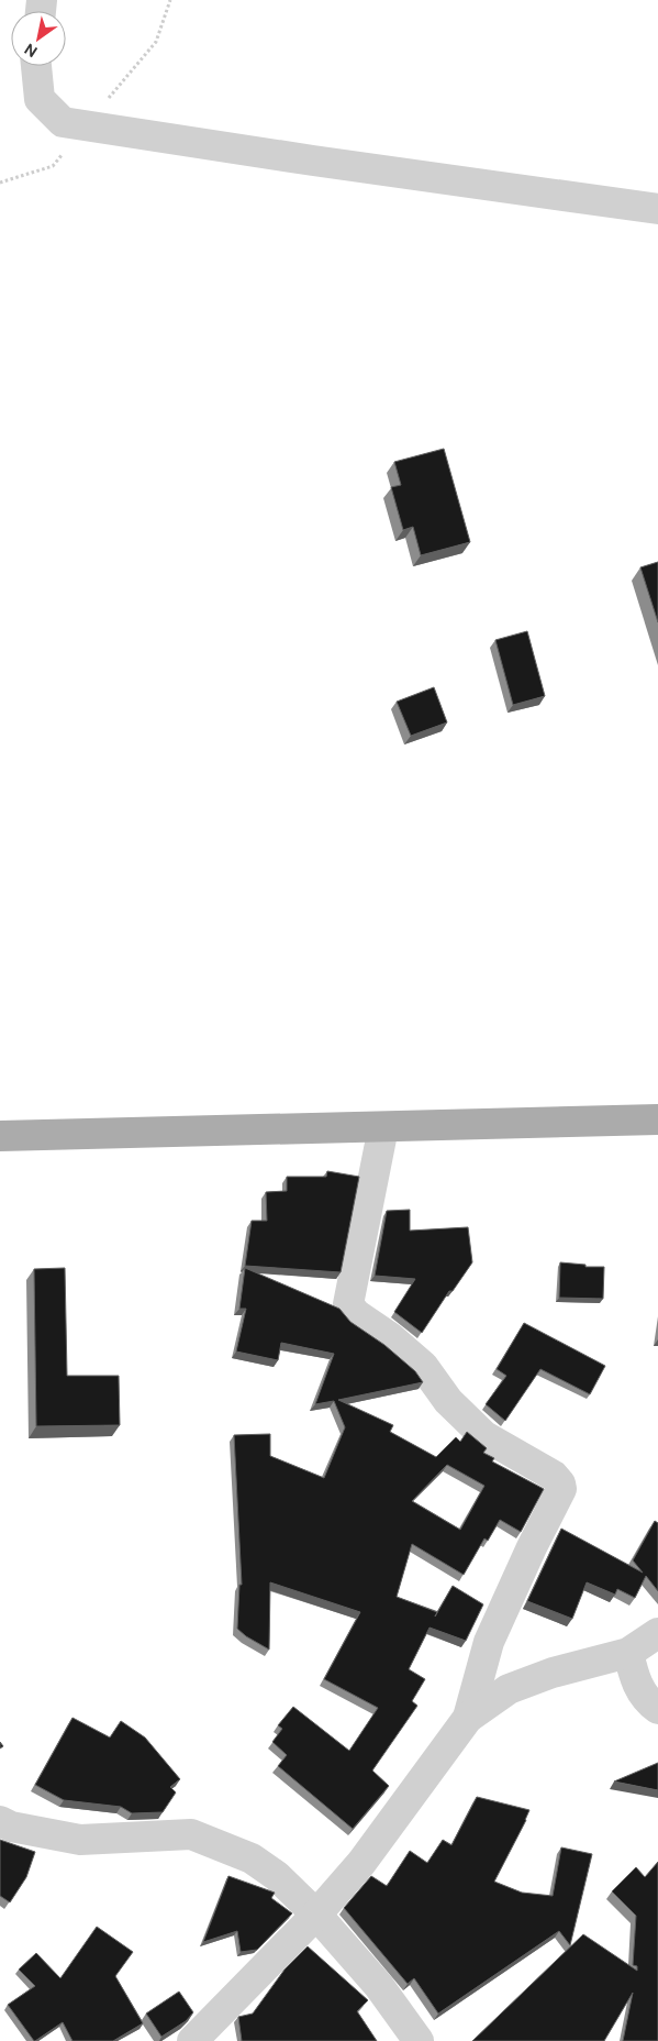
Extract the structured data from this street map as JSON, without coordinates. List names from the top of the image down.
{
  "north": "bottom left"
}
